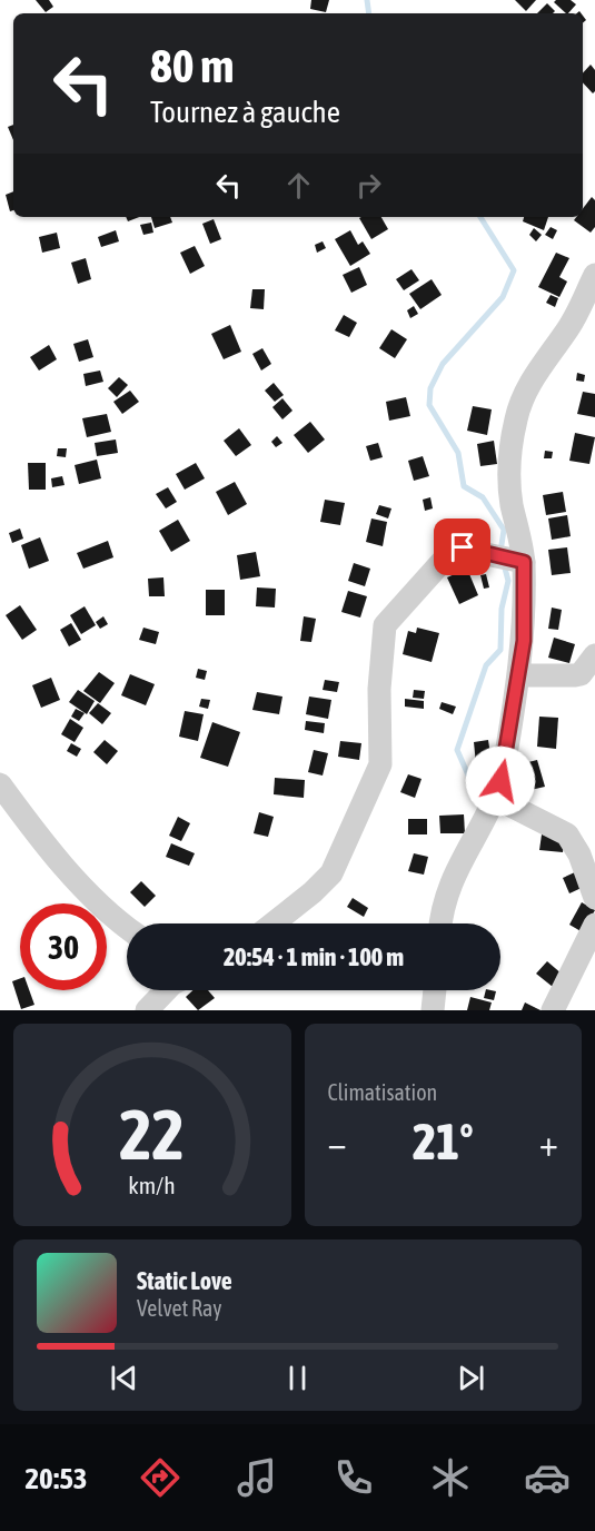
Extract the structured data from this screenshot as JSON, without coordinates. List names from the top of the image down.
{
  "page": {
    "turn": ["80 m", "Tournez à gauche"],
    "limit": "30",
    "trip": "20:54 · 1 min · 100 m",
    "tile": "Climatisation",
    "heat": ["−", "21°", "+"],
    "song": ["Static Love", "Velvet Ray"],
    "tabs": "20:53",
    "gauge": ["22", "km/h"]
  }
}
